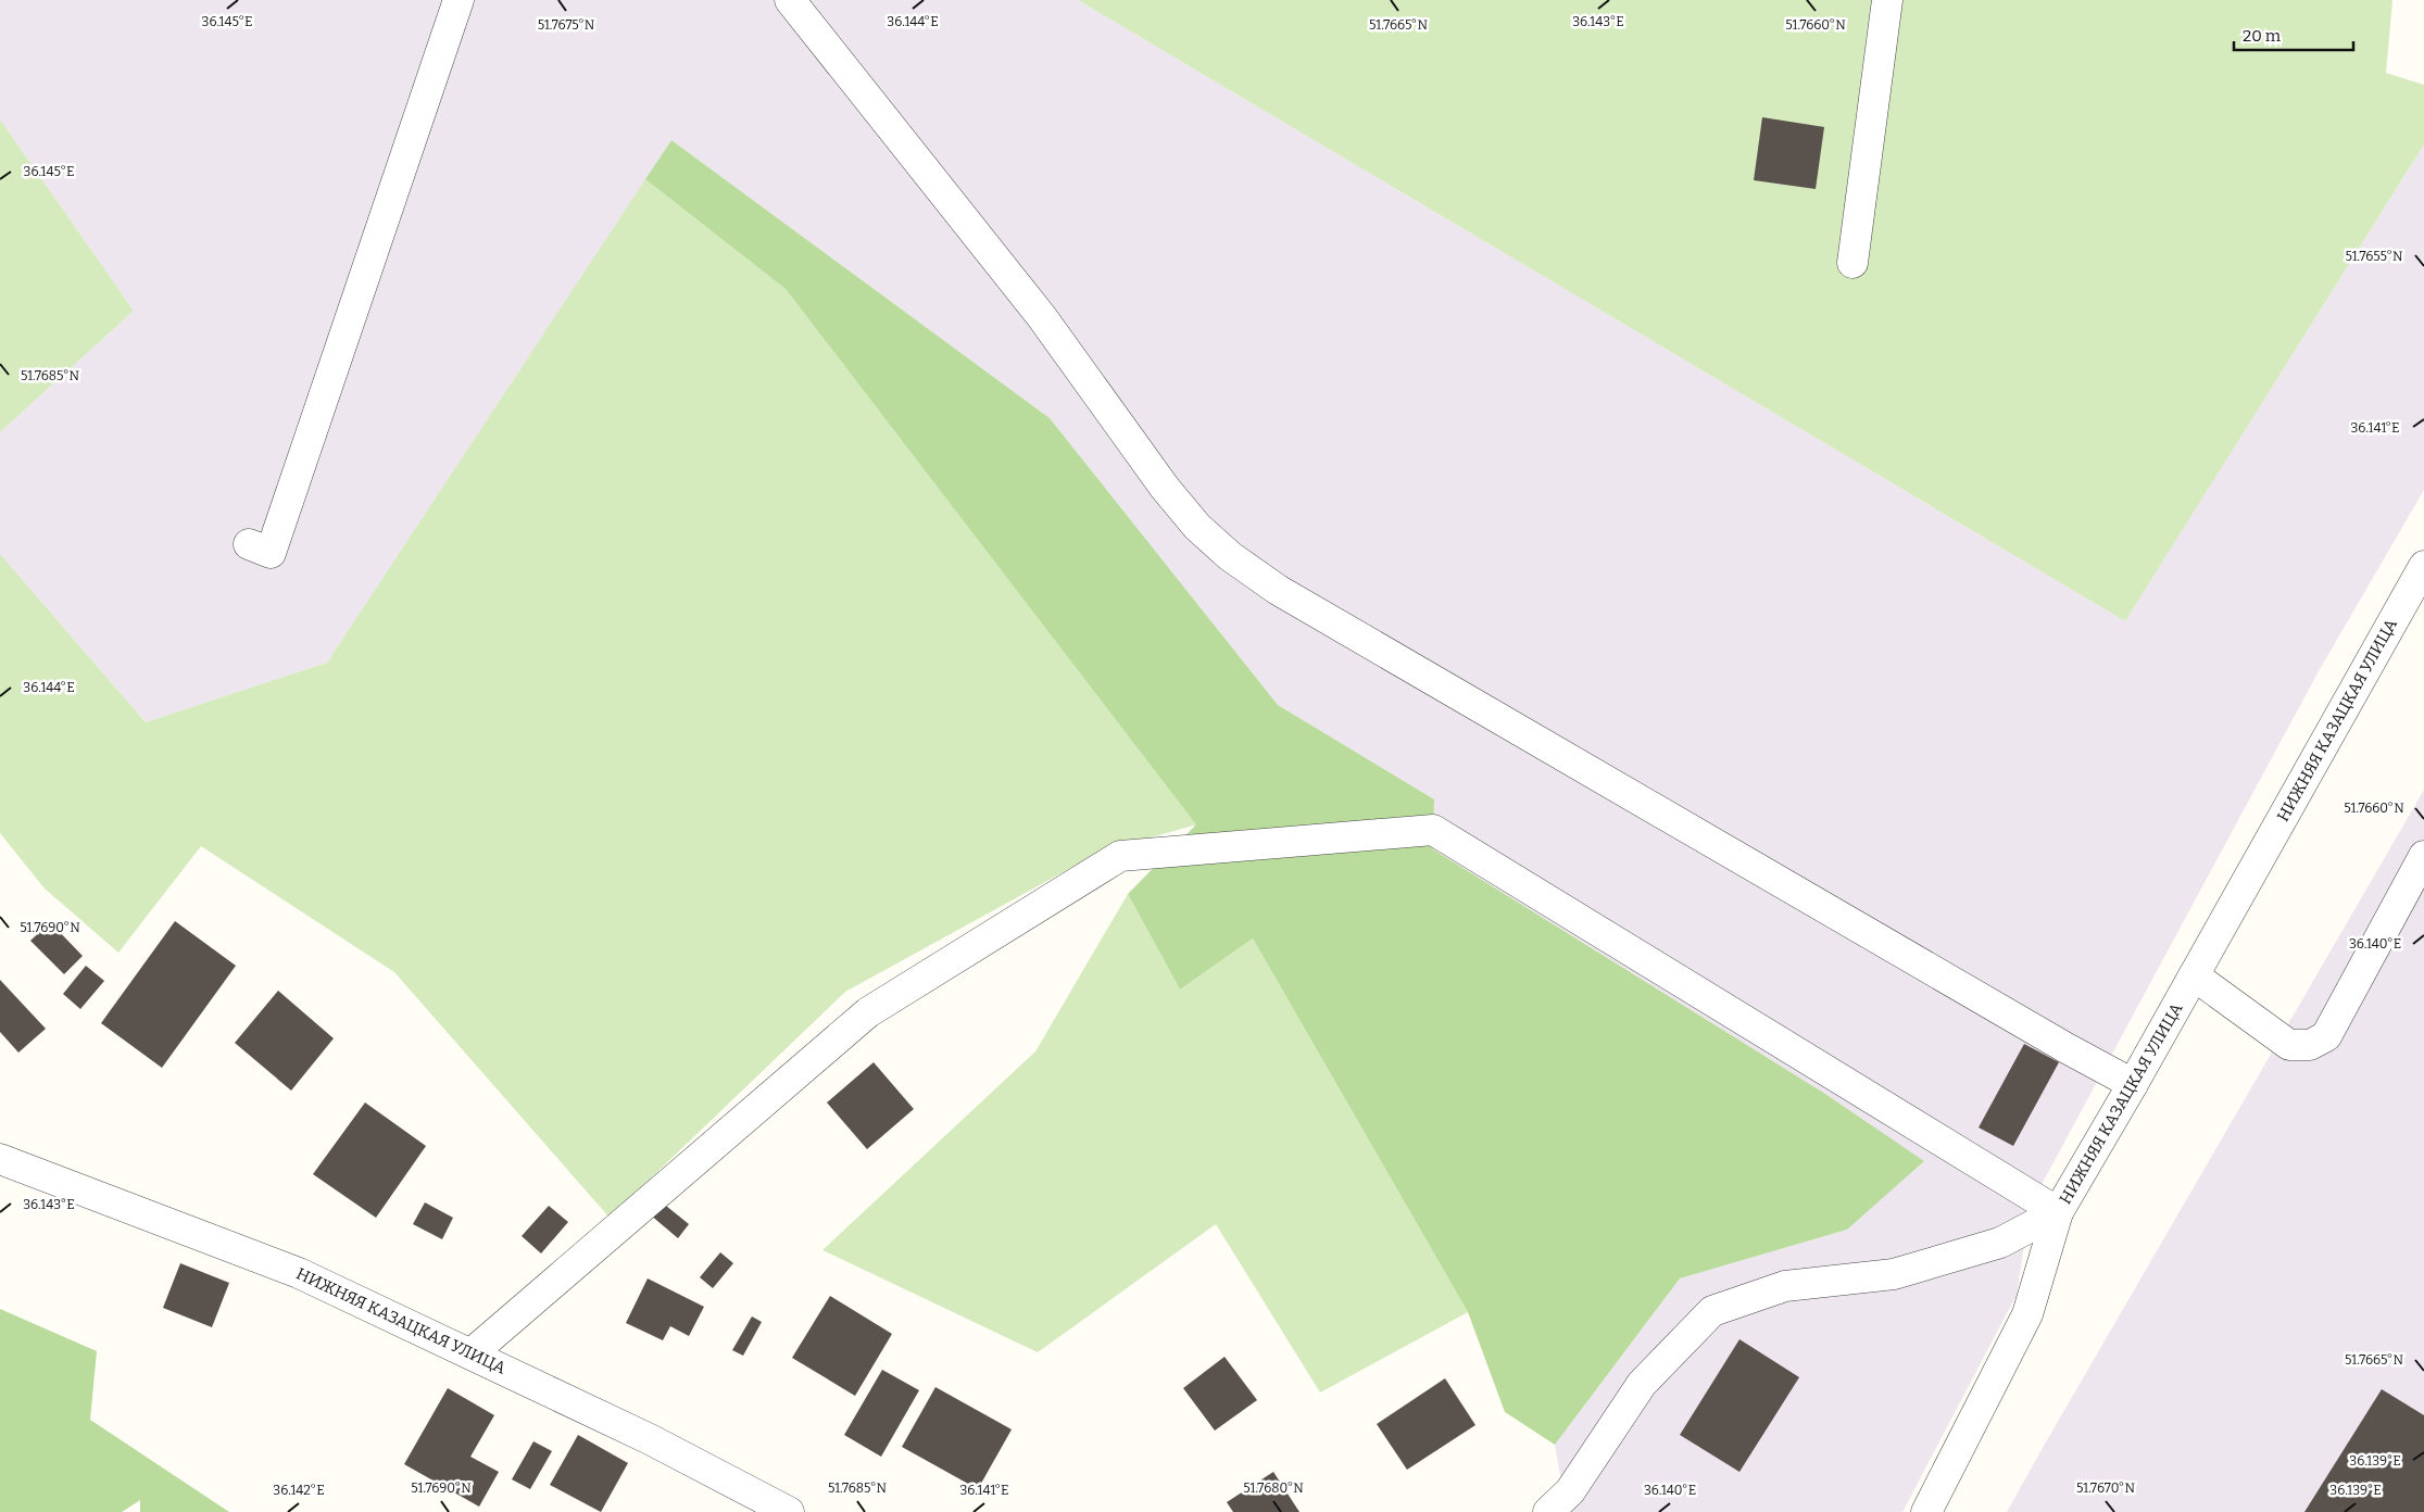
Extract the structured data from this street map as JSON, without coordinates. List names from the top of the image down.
{
  "streets": {
    "street": ["НИЖНЯЯ КАЗАЦКАЯ УЛИЦА"]
  },
  "scale_bar": "20 m",
  "coordinates": [
    "36.145°E",
    "36.144°E",
    "36.143°E",
    "51.7675°N",
    "51.7665°N",
    "51.7660°N",
    "51.7655°N",
    "51.7685°N",
    "36.141°E",
    "51.7690°N",
    "36.140°E",
    "36.139°E",
    "51.7680°N",
    "51.7670°N",
    "36.142°E"
  ]
}
